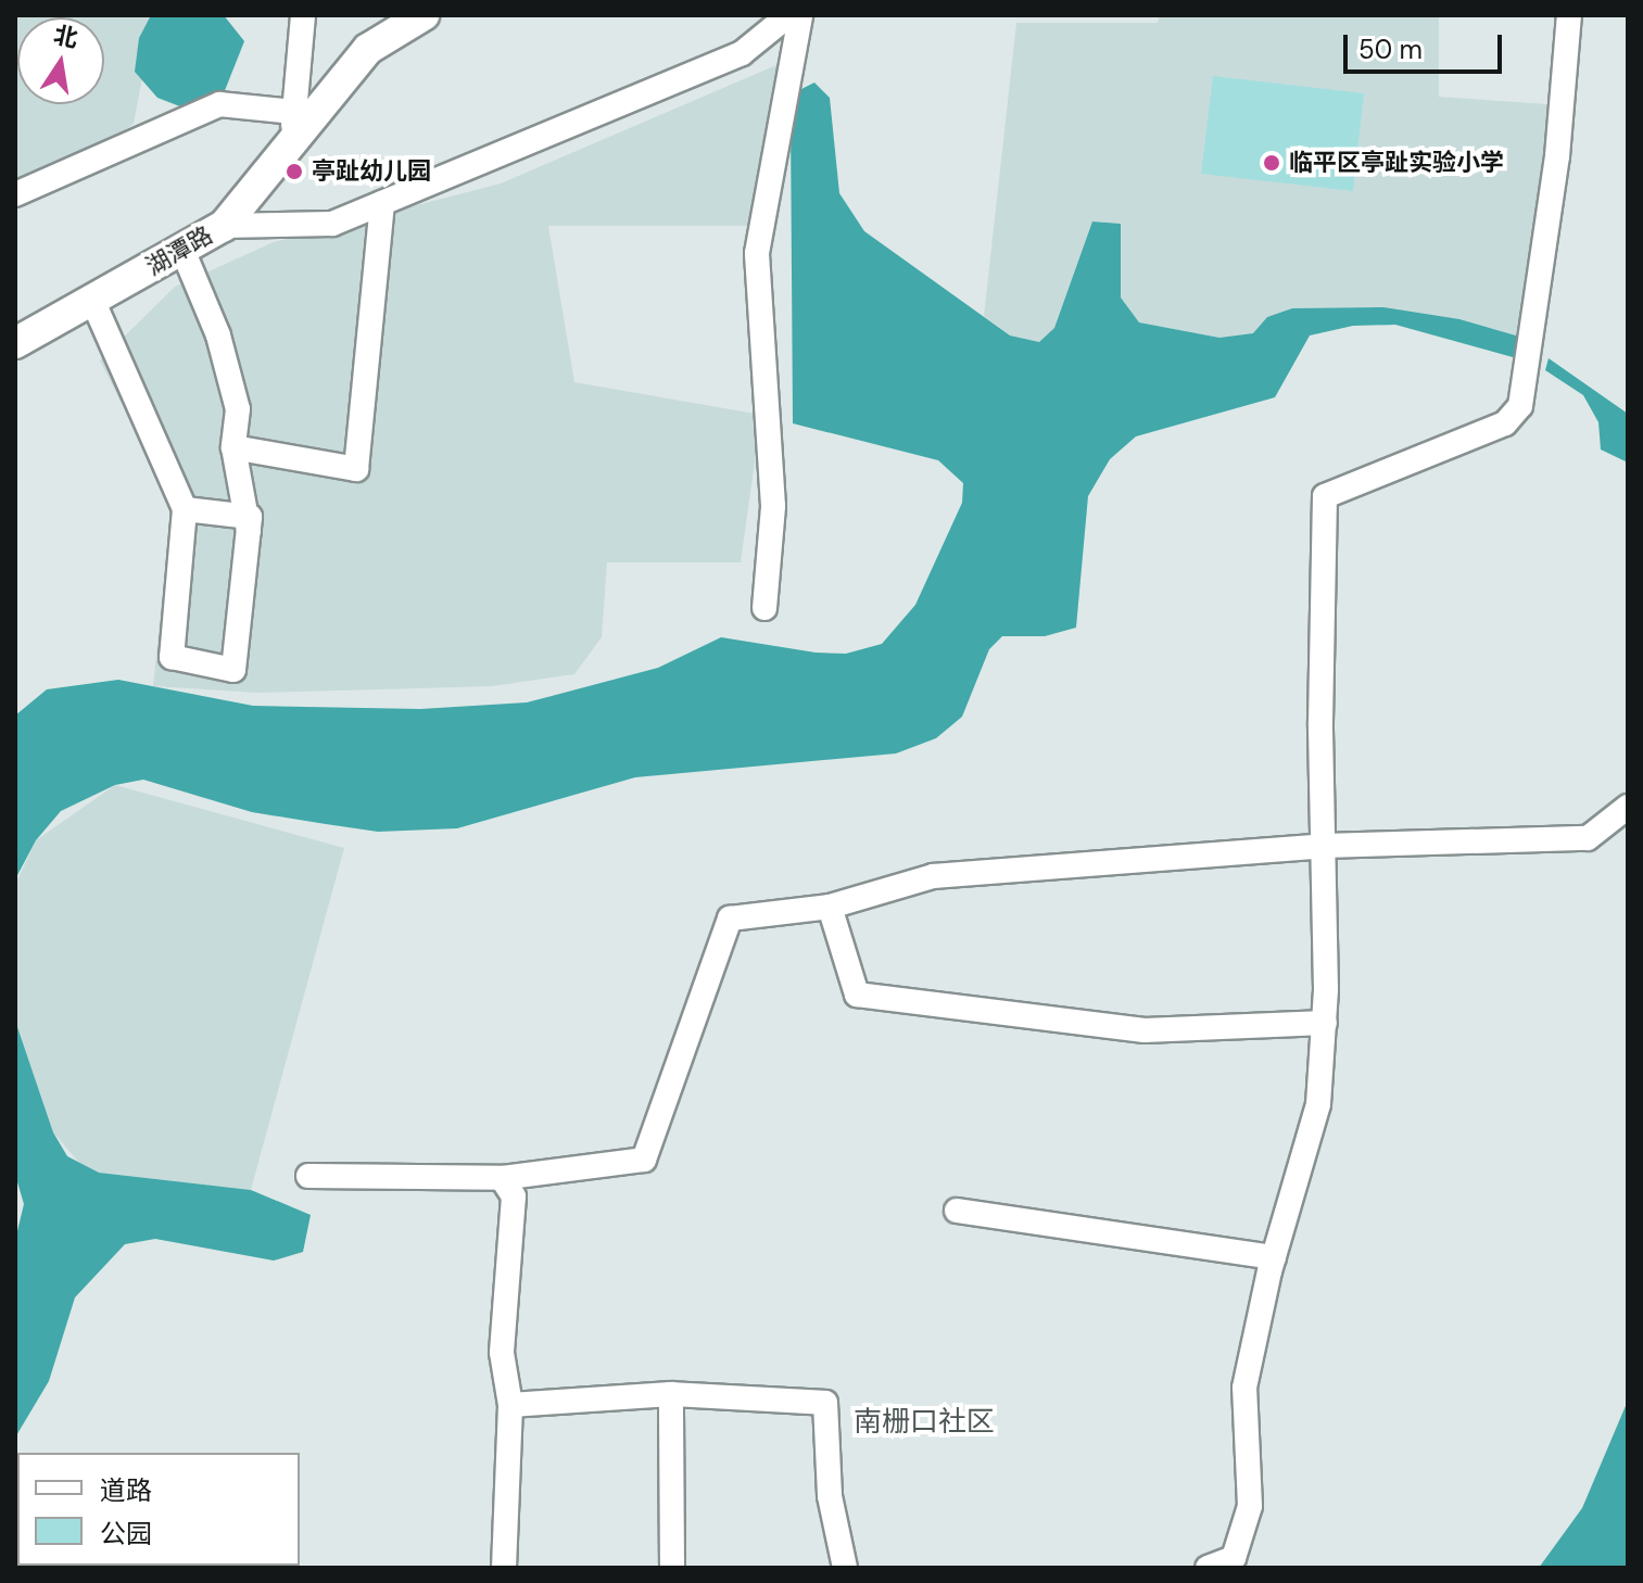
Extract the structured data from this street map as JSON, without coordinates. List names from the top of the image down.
{
  "streets": {
    "street": ["湖潭路"]
  },
  "districts": ["南栅口社区"],
  "places": ["临平区亭趾实验小学", "亭趾幼儿园"],
  "legend": ["道路", "公园"],
  "scale_bar": "50 m",
  "north": "top"
}
